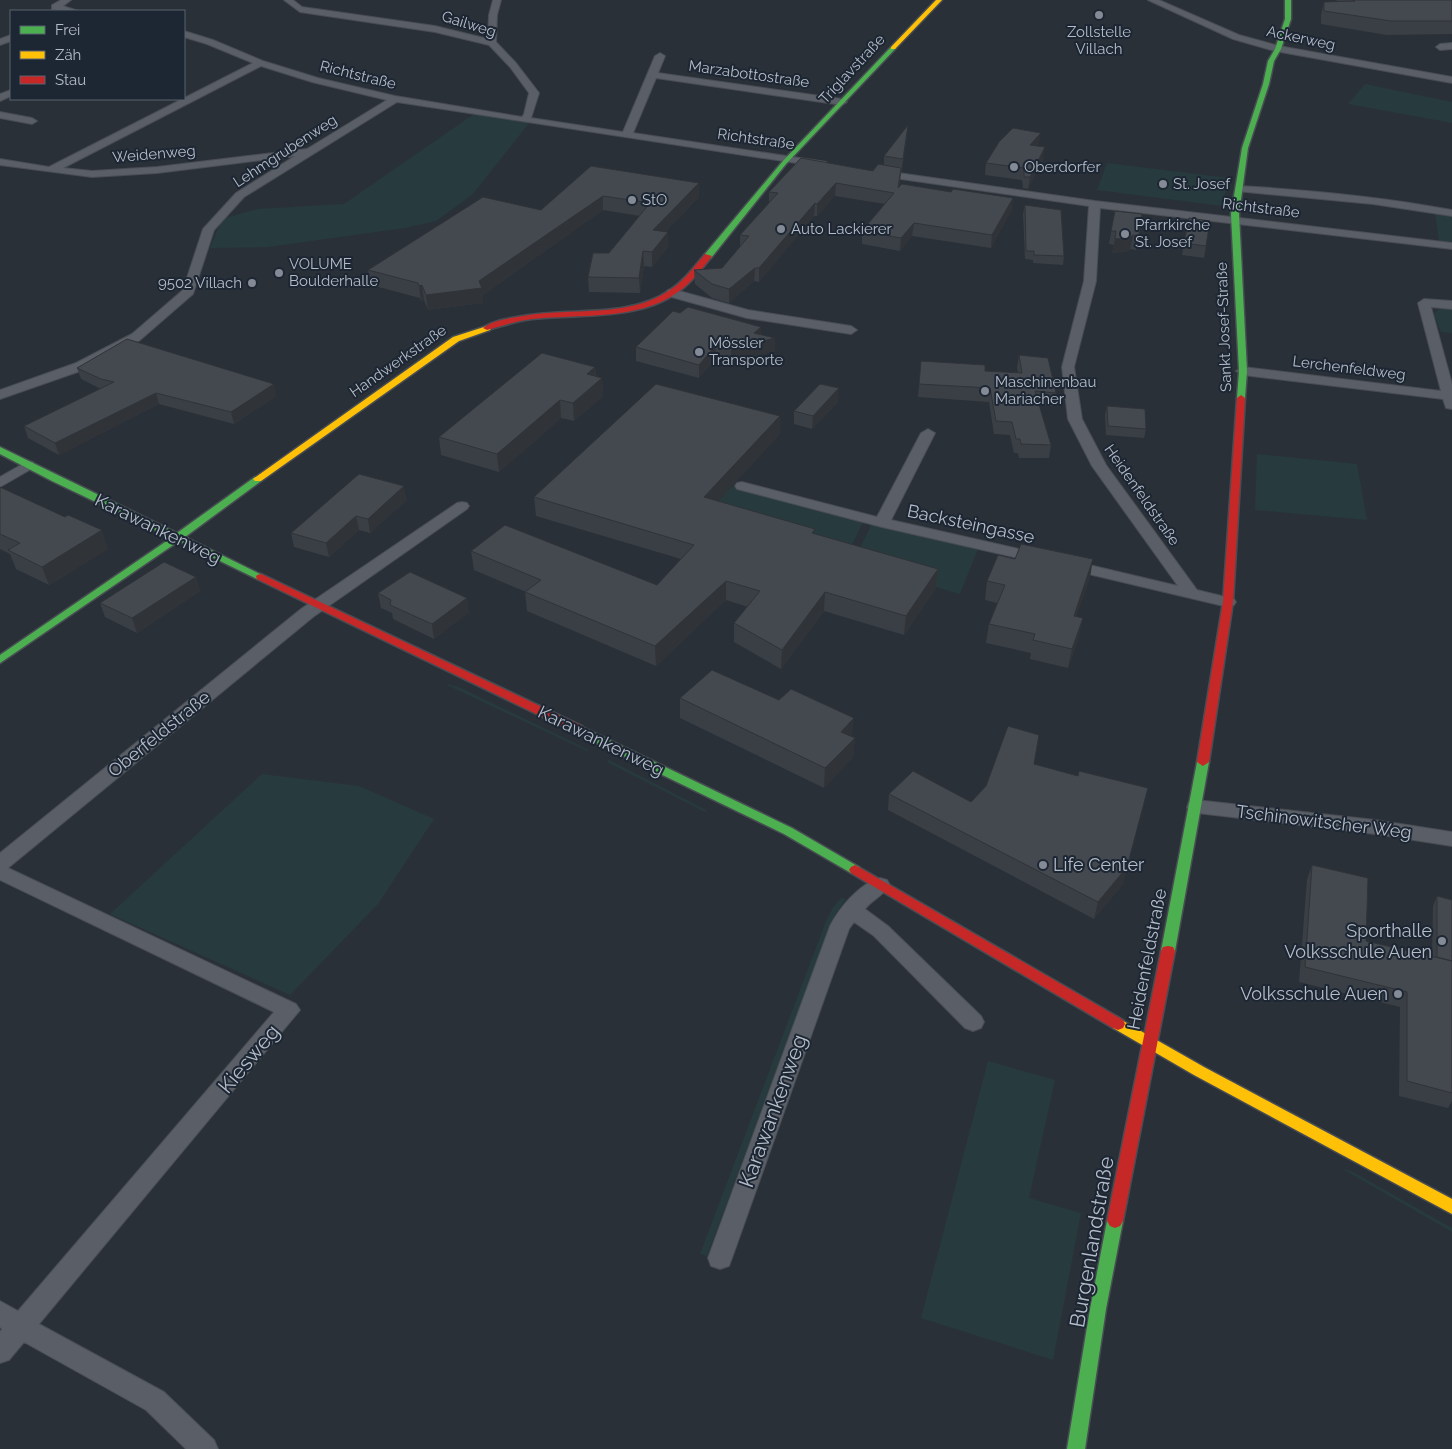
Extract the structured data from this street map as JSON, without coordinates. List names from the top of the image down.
{
  "streets": {
    "street": [
      "Gailweg",
      "Ackerweg",
      "Triglavstraße",
      "Marzabottostraße",
      "Richtstraße",
      "Lehmgrubenweg",
      "Weidenweg",
      "Sankt Josef-Straße",
      "Handwerkstraße",
      "Lerchenfeldweg",
      "Heidenfeldstraße",
      "Backsteingasse",
      "Karawankenweg",
      "Oberfeldstraße",
      "Tschinowitscher Weg",
      "Kiesweg",
      "Burgenlandstraße"
    ]
  },
  "crossings": [
    ["Gailweg", "Richtstraße"],
    ["Ackerweg", "Sankt Josef-Straße"],
    ["Triglavstraße", "Marzabottostraße"],
    ["Triglavstraße", "Richtstraße"],
    ["Triglavstraße", "Handwerkstraße"],
    ["Richtstraße", "Lehmgrubenweg"],
    ["Richtstraße", "Sankt Josef-Straße"],
    ["Richtstraße", "Handwerkstraße"],
    ["Richtstraße", "Heidenfeldstraße"],
    ["Lehmgrubenweg", "Weidenweg"],
    ["Sankt Josef-Straße", "Lerchenfeldweg"],
    ["Sankt Josef-Straße", "Heidenfeldstraße"],
    ["Sankt Josef-Straße", "Backsteingasse"],
    ["Handwerkstraße", "Karawankenweg"],
    ["Heidenfeldstraße", "Backsteingasse"],
    ["Heidenfeldstraße", "Karawankenweg"],
    ["Heidenfeldstraße", "Tschinowitscher Weg"],
    ["Heidenfeldstraße", "Burgenlandstraße"],
    ["Karawankenweg", "Oberfeldstraße"],
    ["Karawankenweg", "Burgenlandstraße"]
  ],
  "places": [
    "Zollstelle Villach",
    "Oberdorfer",
    "St. Josef",
    "StO",
    "Auto Lackierer",
    "Pfarrkirche St. Josef",
    "VOLUME Boulderhalle",
    "9502 Villach",
    "Mössler Transporte",
    "Maschinenbau Mariacher",
    "Life Center",
    "Sporthalle Volksschule Auen",
    "Volksschule Auen"
  ],
  "legend": ["Frei", "Zäh", "Stau"]
}
